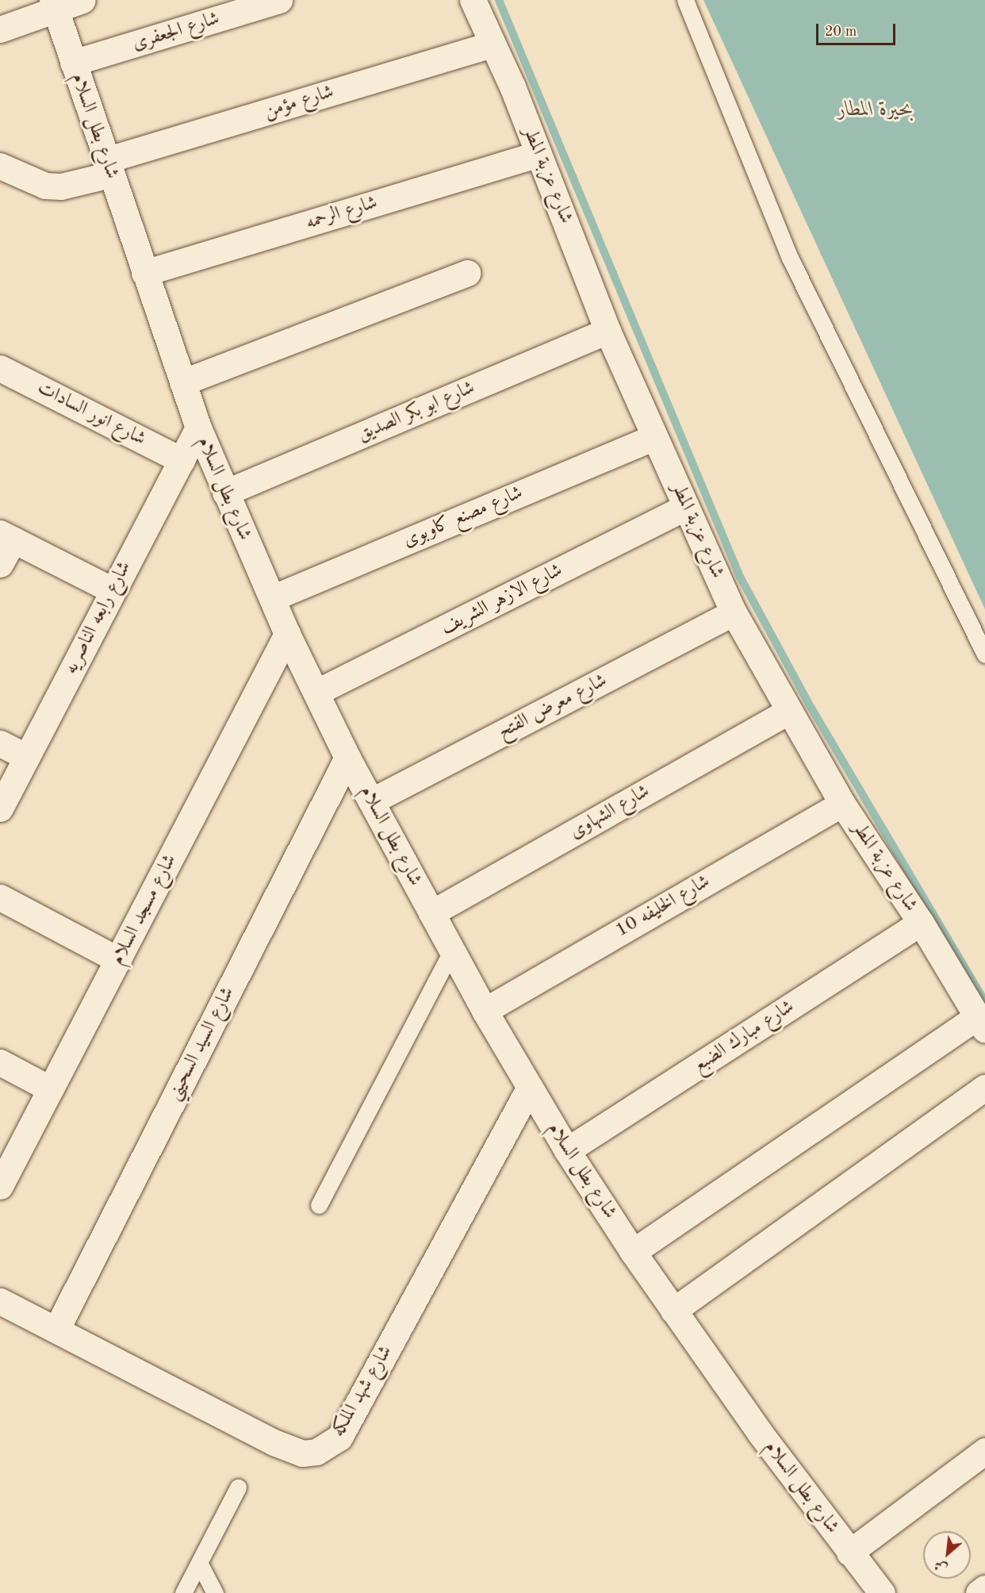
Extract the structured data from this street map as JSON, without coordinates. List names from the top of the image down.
{
  "streets": {
    "street": [
      "شارع الجعفرى",
      "شارع مؤمن",
      "شارع بطل السلام",
      "شارع عزبة المطر",
      "شارع الرحمه",
      "شارع ابو بكر الصديق",
      "شارع انور السادات",
      "شارع مصنع كاوبوى",
      "شارع الازهر الشريف",
      "شارع رابعه الناصريه",
      "شارع معرض الفتح",
      "شارع الشهاوى",
      "شارع الخليفه 10",
      "شارع مسجد السلام",
      "شارع مبارك الضبع",
      "شارع السيد السحيني",
      "شارع شهد الملكه"
    ]
  },
  "crossings": [
    ["شارع الجعفرى", "شارع بطل السلام"],
    ["شارع مؤمن", "شارع بطل السلام"],
    ["شارع مؤمن", "شارع عزبة المطر"],
    ["شارع بطل السلام", "شارع الرحمه"],
    ["شارع بطل السلام", "شارع ابو بكر الصديق"],
    ["شارع بطل السلام", "شارع مصنع كاوبوى"],
    ["شارع بطل السلام", "شارع الازهر الشريف"],
    ["شارع بطل السلام", "شارع رابعه الناصريه"],
    ["شارع بطل السلام", "شارع معرض الفتح"],
    ["شارع بطل السلام", "شارع الشهاوى"],
    ["شارع بطل السلام", "شارع الخليفه 10"],
    ["شارع بطل السلام", "شارع مسجد السلام"],
    ["شارع بطل السلام", "شارع مبارك الضبع"],
    ["شارع بطل السلام", "شارع السيد السحيني"],
    ["شارع بطل السلام", "شارع شهد الملكه"],
    ["شارع عزبة المطر", "شارع الرحمه"],
    ["شارع عزبة المطر", "شارع ابو بكر الصديق"],
    ["شارع عزبة المطر", "شارع مصنع كاوبوى"],
    ["شارع عزبة المطر", "شارع الازهر الشريف"],
    ["شارع عزبة المطر", "شارع معرض الفتح"],
    ["شارع عزبة المطر", "شارع الشهاوى"],
    ["شارع عزبة المطر", "شارع الخليفه 10"],
    ["شارع عزبة المطر", "شارع مبارك الضبع"],
    ["شارع انور السادات", "شارع رابعه الناصريه"],
    ["شارع السيد السحيني", "شارع شهد الملكه"]
  ],
  "water": ["بحيرة المطار"],
  "scale_bar": "20 m",
  "north": "bottom left"
}
